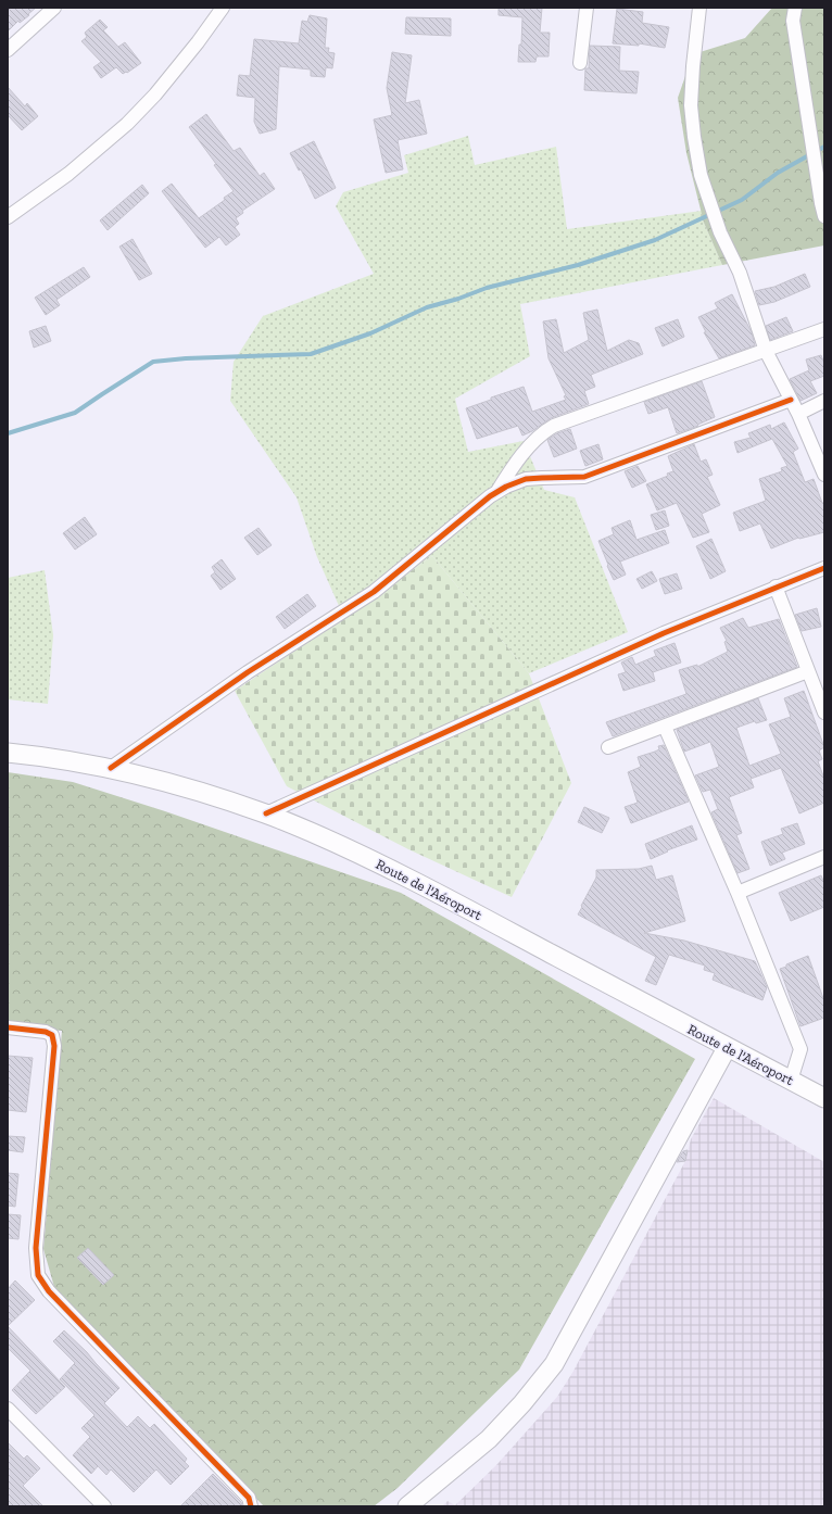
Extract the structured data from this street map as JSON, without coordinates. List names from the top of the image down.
{
  "streets": {
    "main road": ["Route de l'Aéroport"]
  }
}
